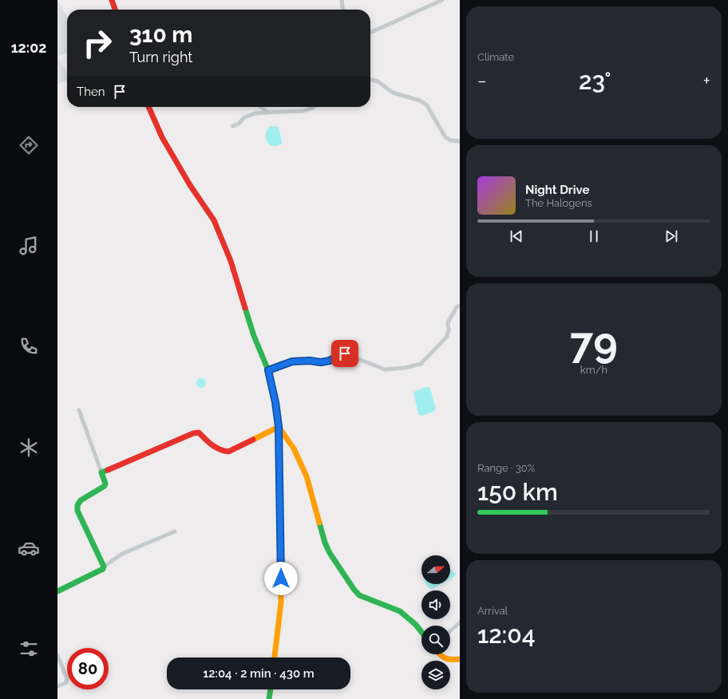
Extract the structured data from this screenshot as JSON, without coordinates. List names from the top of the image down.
{
  "north": "right",
  "page": {
    "tabs": "12:02",
    "tile": [
      "Climate",
      ["79", "km/h"],
      ["Range · 30%", "150 km"],
      ["Arrival", "12:04"]
    ],
    "turn": ["310 m", "Turn right"],
    "heat": ["−", "23°", "+"],
    "then": "Then",
    "song": ["Night Drive", "The Halogens"],
    "limit": "80",
    "trip": "12:04 · 2 min · 430 m"
  }
}
